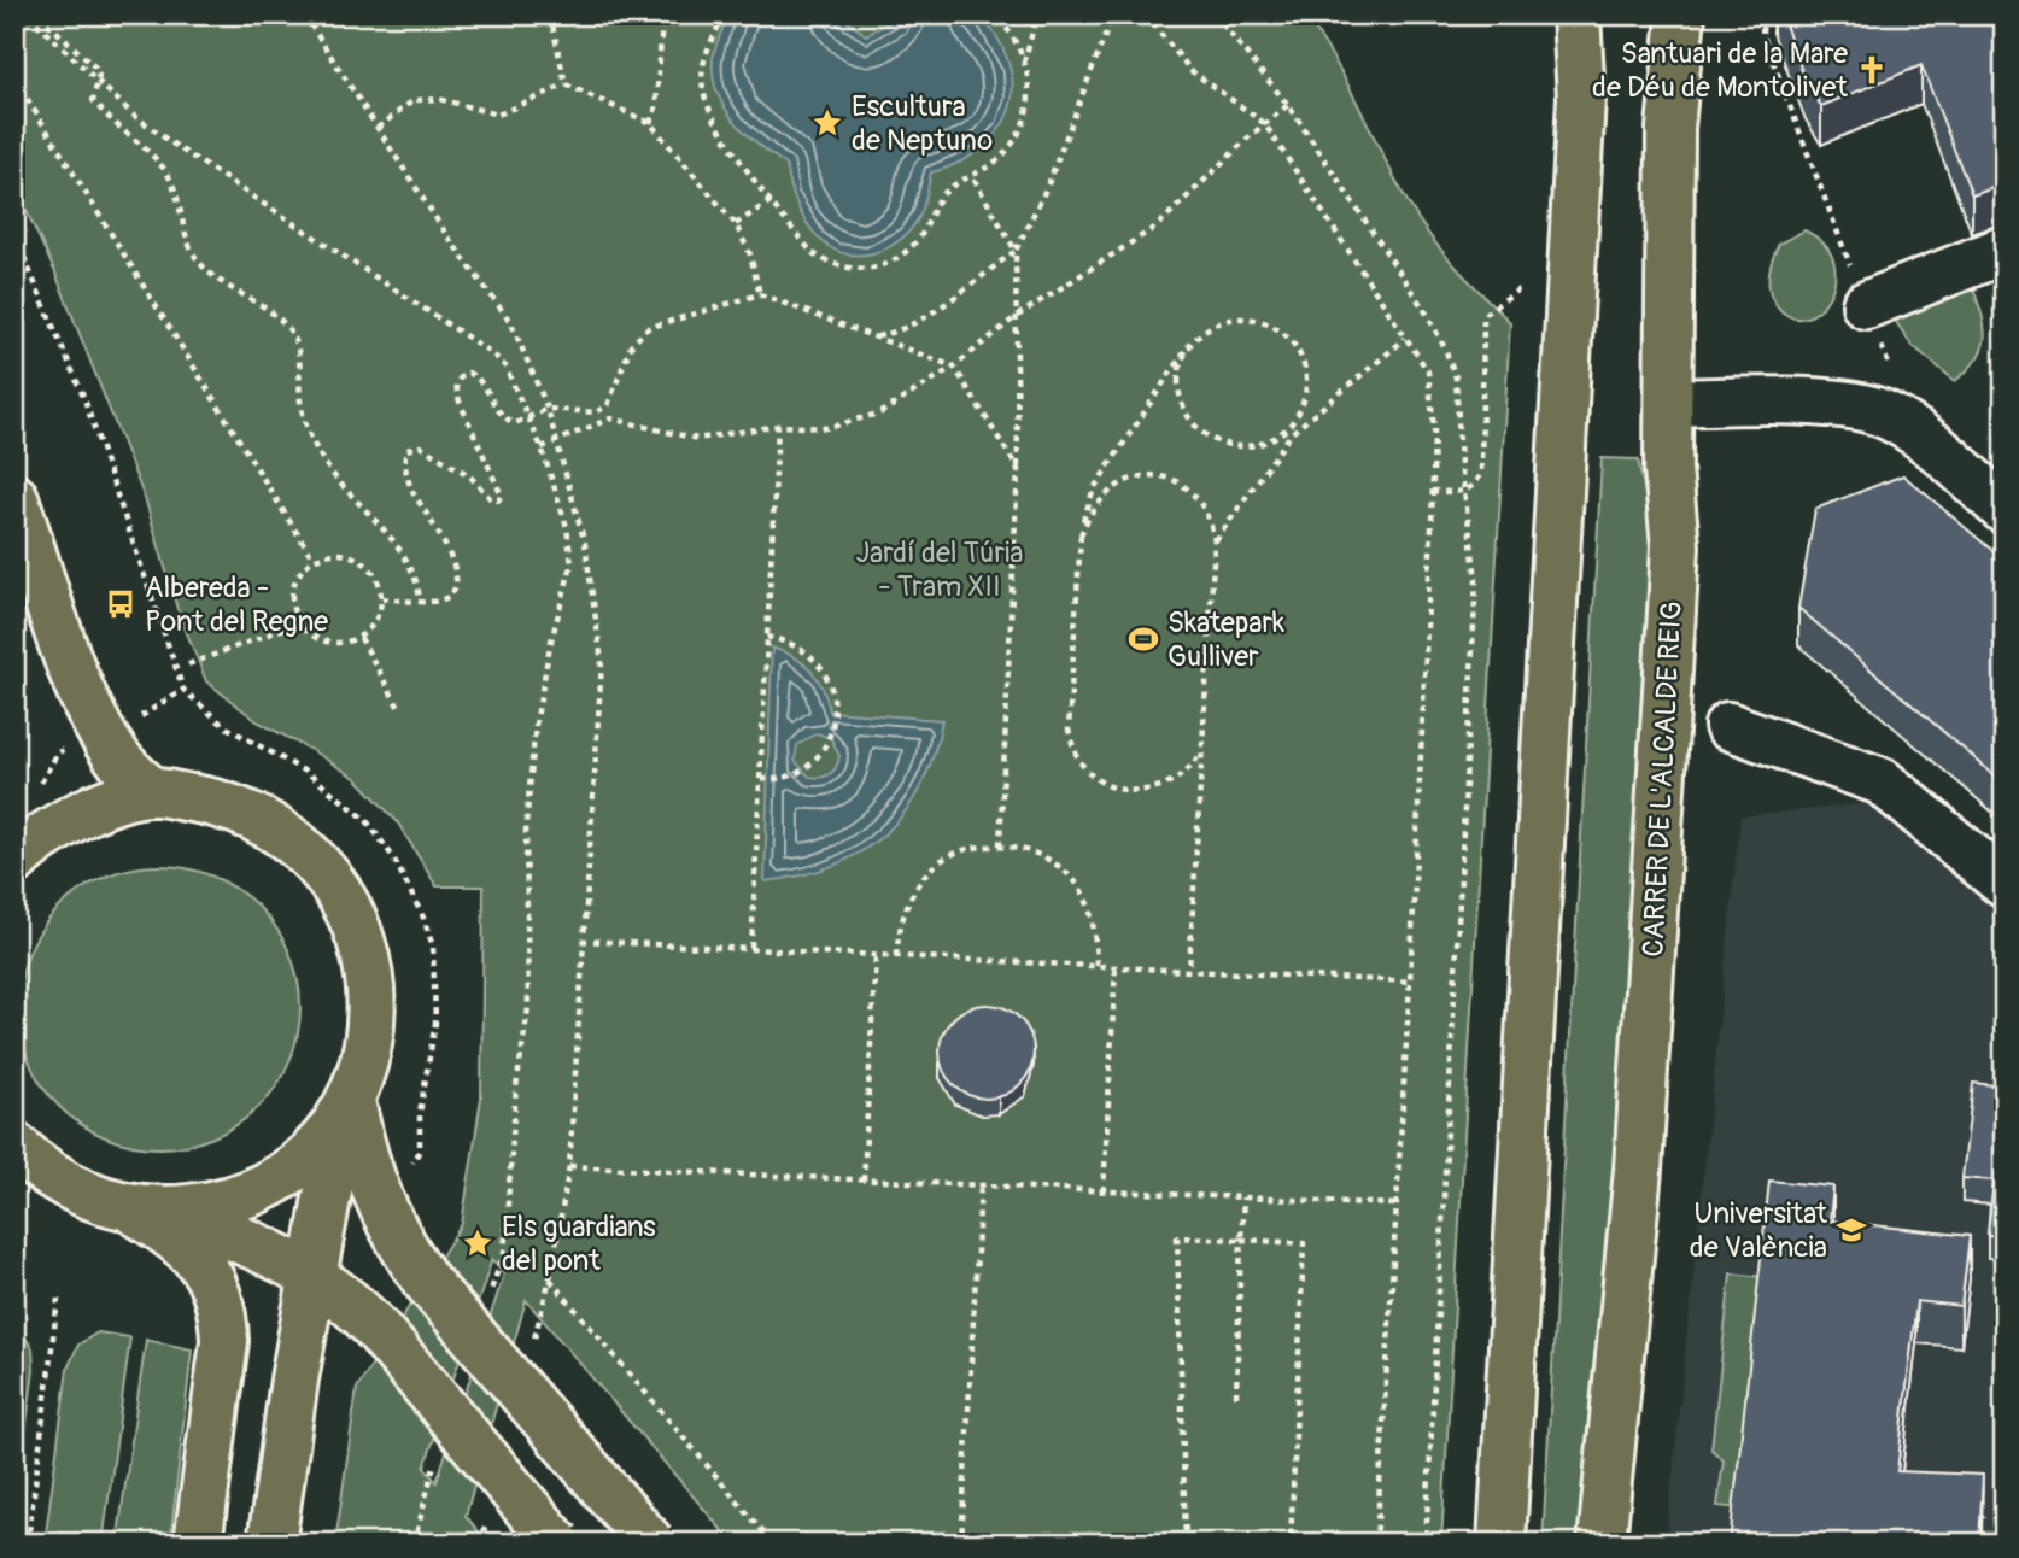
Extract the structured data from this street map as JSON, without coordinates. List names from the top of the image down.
{
  "streets": {
    "main road": ["CARRER DE L'ALCALDE REIG"]
  },
  "parks": ["Jardí del Túria - Tram XII"],
  "places": {
    "church": ["Santuari de la Mare de Déu de Montolivet"],
    "place": ["Escultura de Neptuno", "Els guardians del pont"],
    "bus stop": ["Albereda - Pont del Regne"],
    "sports": ["Skatepark Gulliver"],
    "school or university": ["Universitat de València"]
  }
}
